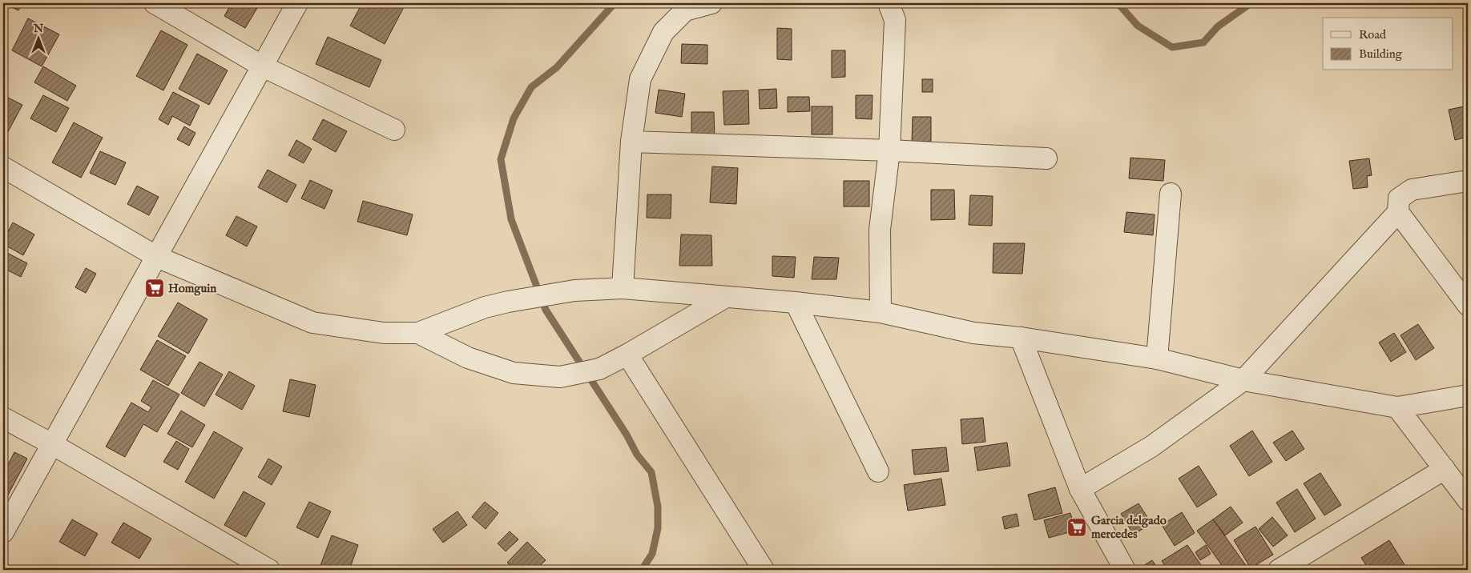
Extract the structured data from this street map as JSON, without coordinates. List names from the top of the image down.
{
  "places": {
    "supermarket": ["Homguin", "Garcia delgado mercedes"]
  },
  "legend": ["Road", "Building"],
  "north": "top"
}
